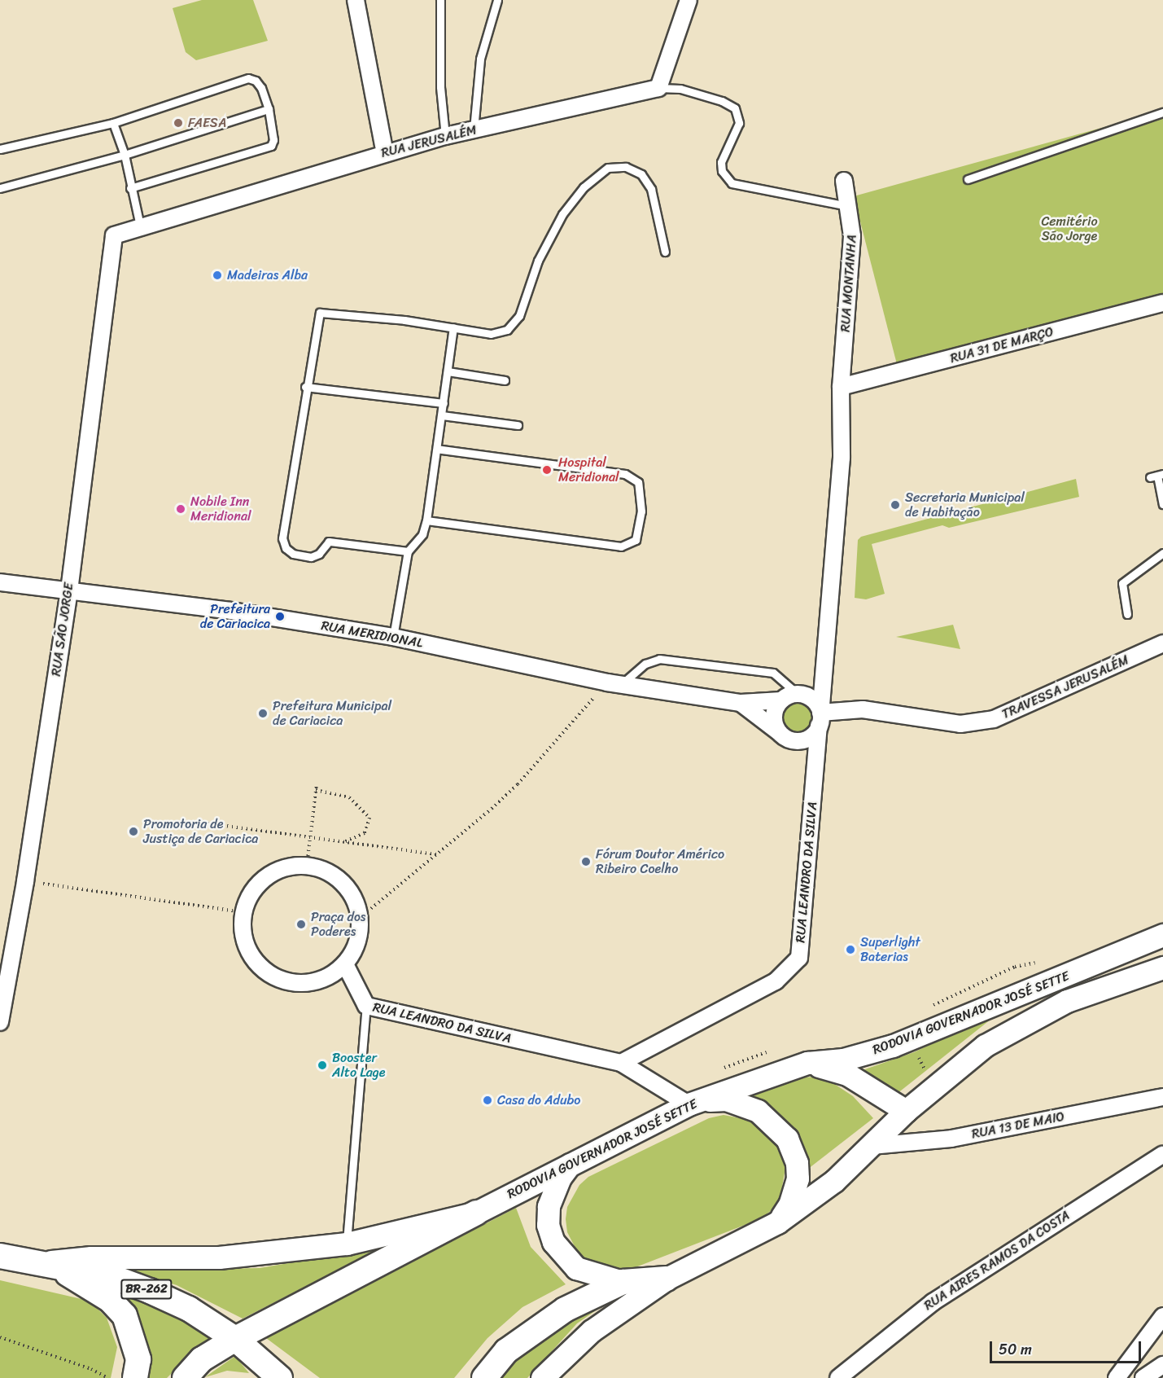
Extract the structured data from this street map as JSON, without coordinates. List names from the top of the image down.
{
  "streets": {
    "main road": ["RODOVIA GOVERNADOR JOSÉ SETTE", "BR-262"],
    "street": [
      "RUA JERUSALÉM",
      "RUA MONTANHA",
      "RUA 31 DE MARÇO",
      "RUA SÃO JORGE",
      "RUA MERIDIONAL",
      "TRAVESSA JERUSALÉM",
      "RUA LEANDRO DA SILVA",
      "RUA 13 DE MAIO",
      "RUA AIRES RAMOS DA COSTA"
    ]
  },
  "crossings": [
    ["RUA JERUSALÉM", "RUA SÃO JORGE"],
    ["RUA MONTANHA", "RUA 31 DE MARÇO"],
    ["RUA MONTANHA", "RUA LEANDRO DA SILVA"],
    ["RUA 31 DE MARÇO", "RUA LEANDRO DA SILVA"],
    ["RUA SÃO JORGE", "RUA MERIDIONAL"],
    ["TRAVESSA JERUSALÉM", "RUA LEANDRO DA SILVA"],
    ["RUA LEANDRO DA SILVA", "RODOVIA GOVERNADOR JOSÉ SETTE"],
    ["RODOVIA GOVERNADOR JOSÉ SETTE", "RUA 13 DE MAIO"],
    ["RODOVIA GOVERNADOR JOSÉ SETTE", "BR-262"]
  ],
  "parks": ["Cemitério São Jorge"],
  "places": [
    "FAESA",
    "Madeiras Alba",
    "Hospital Meridional",
    "Secretaria Municipal de Habitação",
    "Nobile Inn Meridional",
    "Prefeitura de Cariacica",
    "Prefeitura Municipal de Cariacica",
    "Promotoria de Justiça de Cariacica",
    "Fórum Doutor Américo Ribeiro Coelho",
    "Praça dos Poderes",
    "Superlight Baterias",
    "Booster Alto Lage",
    "Casa do Adubo"
  ],
  "scale_bar": "50 m"
}
